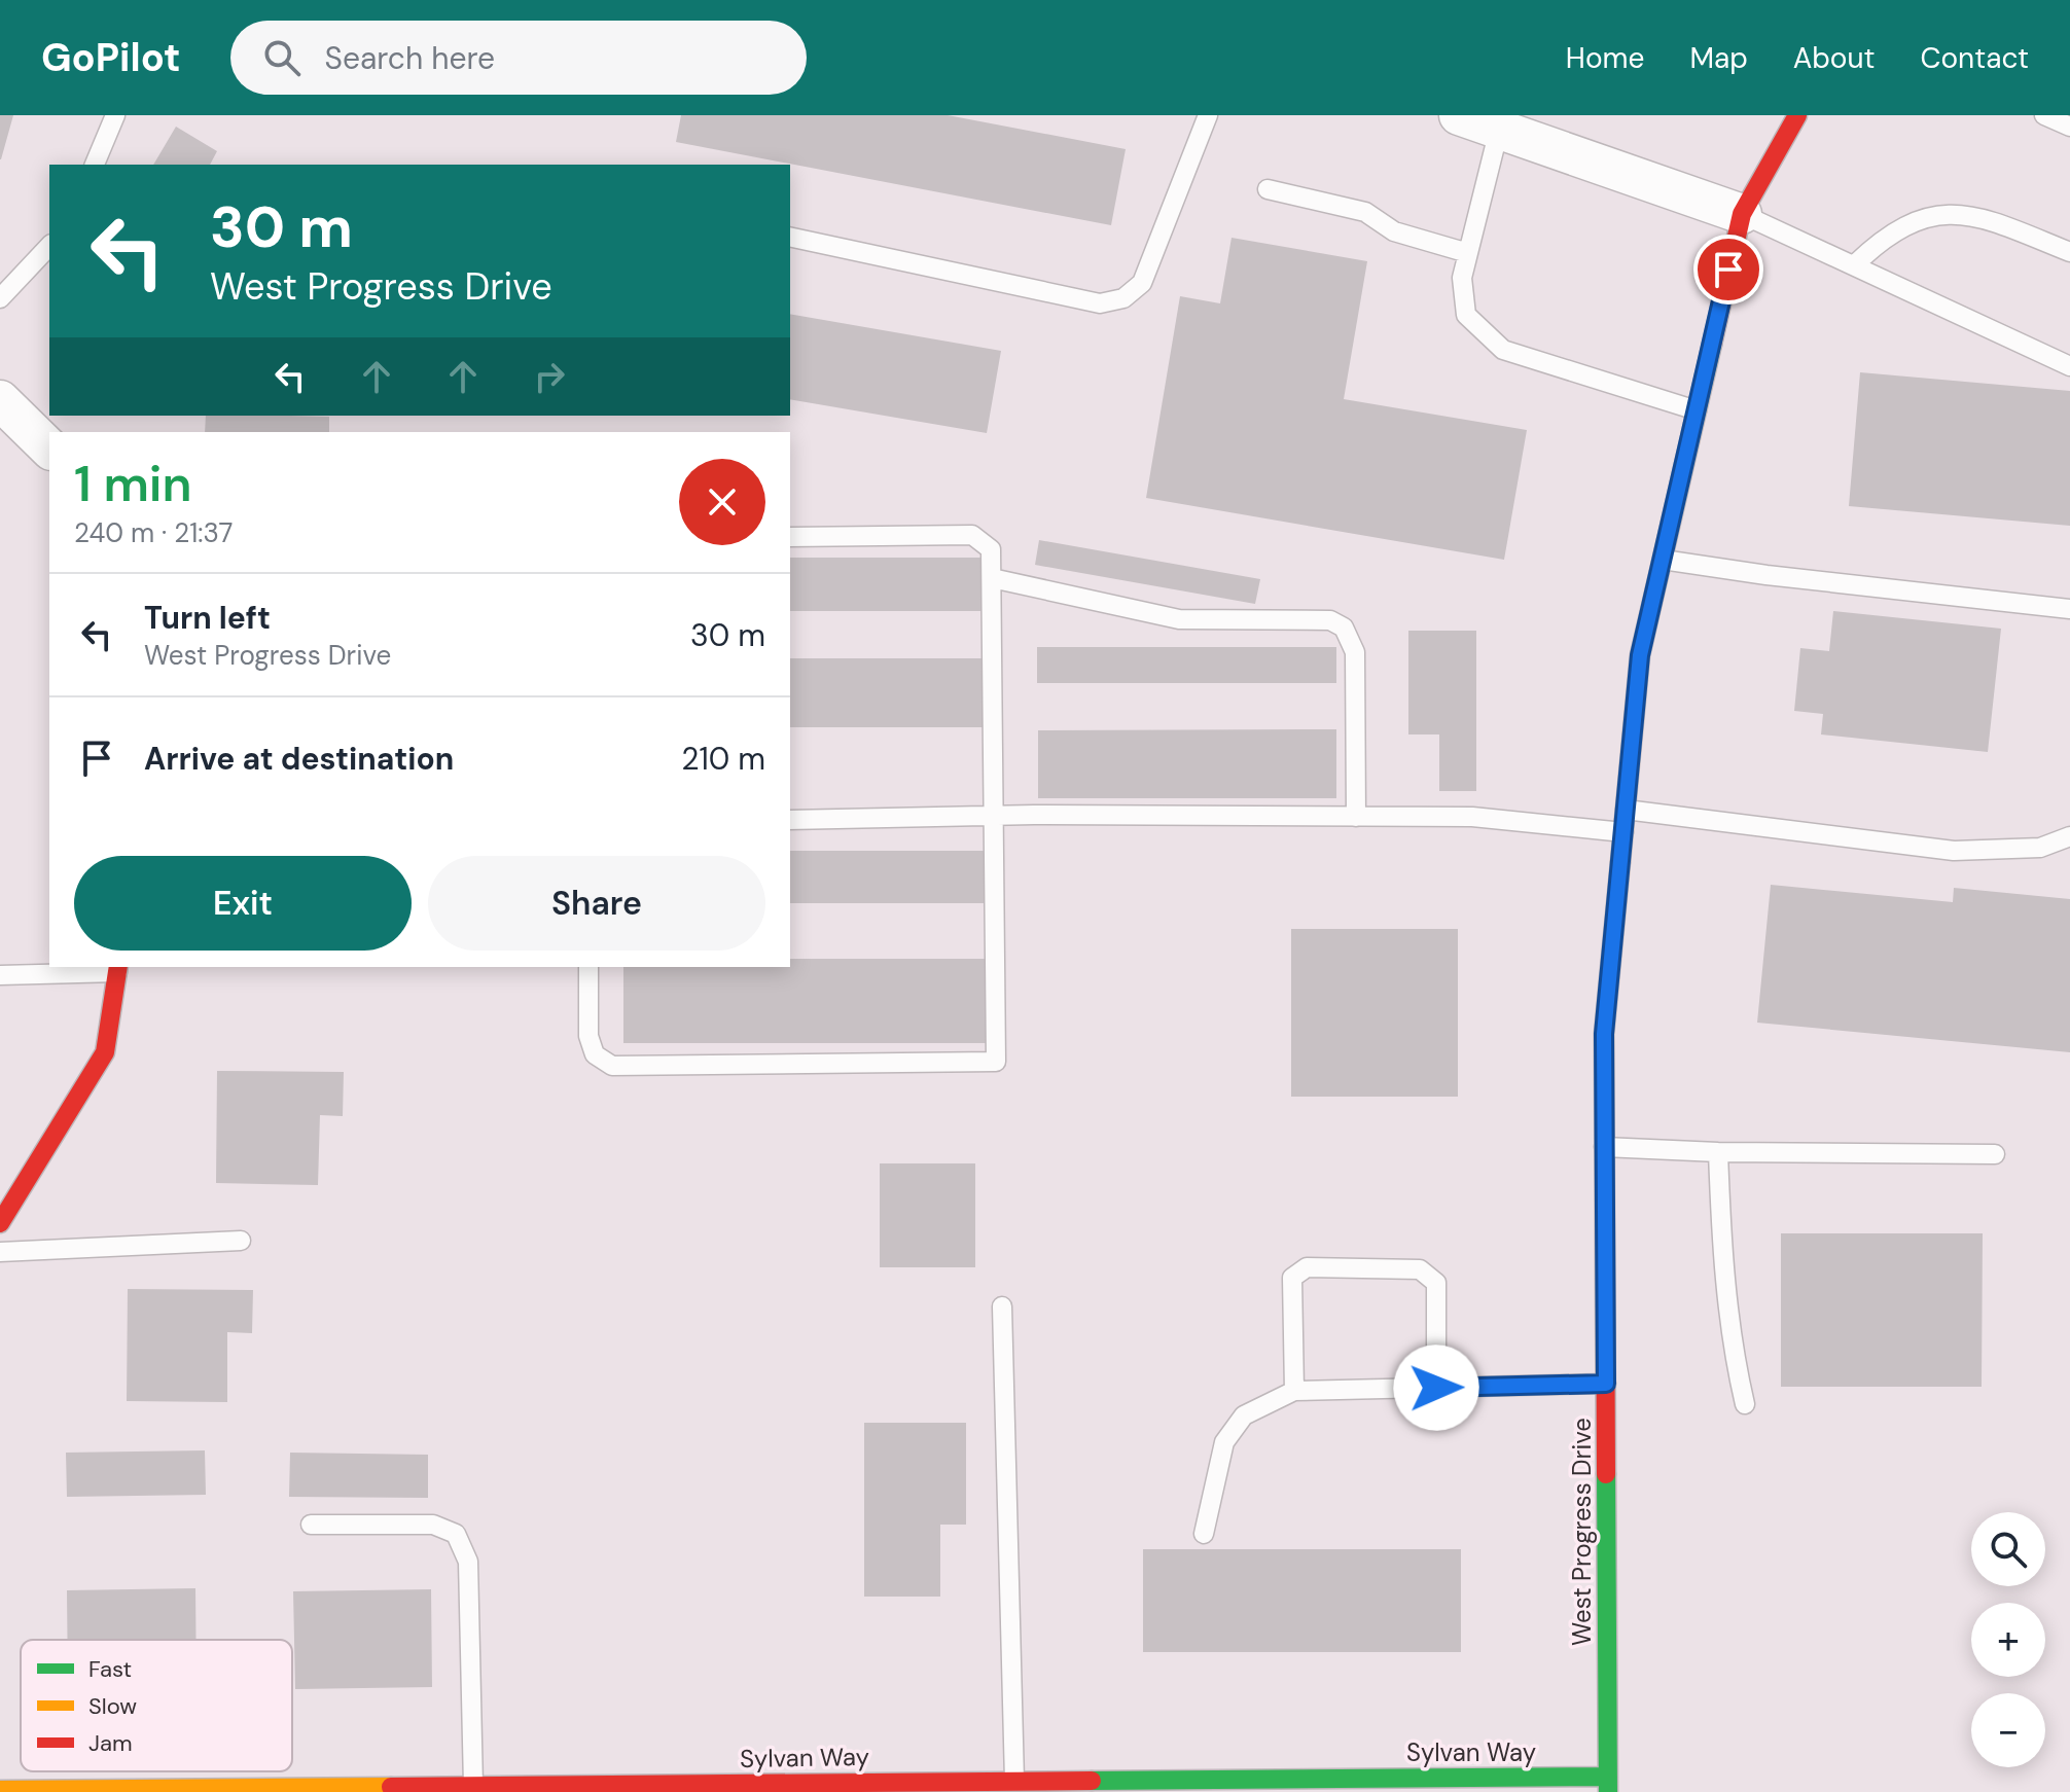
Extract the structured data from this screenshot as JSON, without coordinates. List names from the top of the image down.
{
  "streets": {
    "street": ["West Progress Drive", "Sylvan Way"]
  },
  "crossings": [
    ["West Progress Drive", "Sylvan Way"]
  ],
  "legend": ["Fast", "Slow", "Jam"],
  "page": {
    "header": "GoPilot",
    "search": "Search here",
    "nav": [
      "Home",
      "Map",
      "About",
      "Contact"
    ],
    "turn": ["30 m", "West Progress Drive"],
    "heading": ["1 min", "240 m · 21:37"],
    "list": [
      {
        "name": "Turn left",
        "note": "West Progress Drive",
        "value": "30 m"
      },
      {
        "name": "Arrive at destination",
        "value": "210 m"
      }
    ],
    "buttons": ["Exit", "Share"],
    "map_buttons": ["+", "−"]
  }
}
